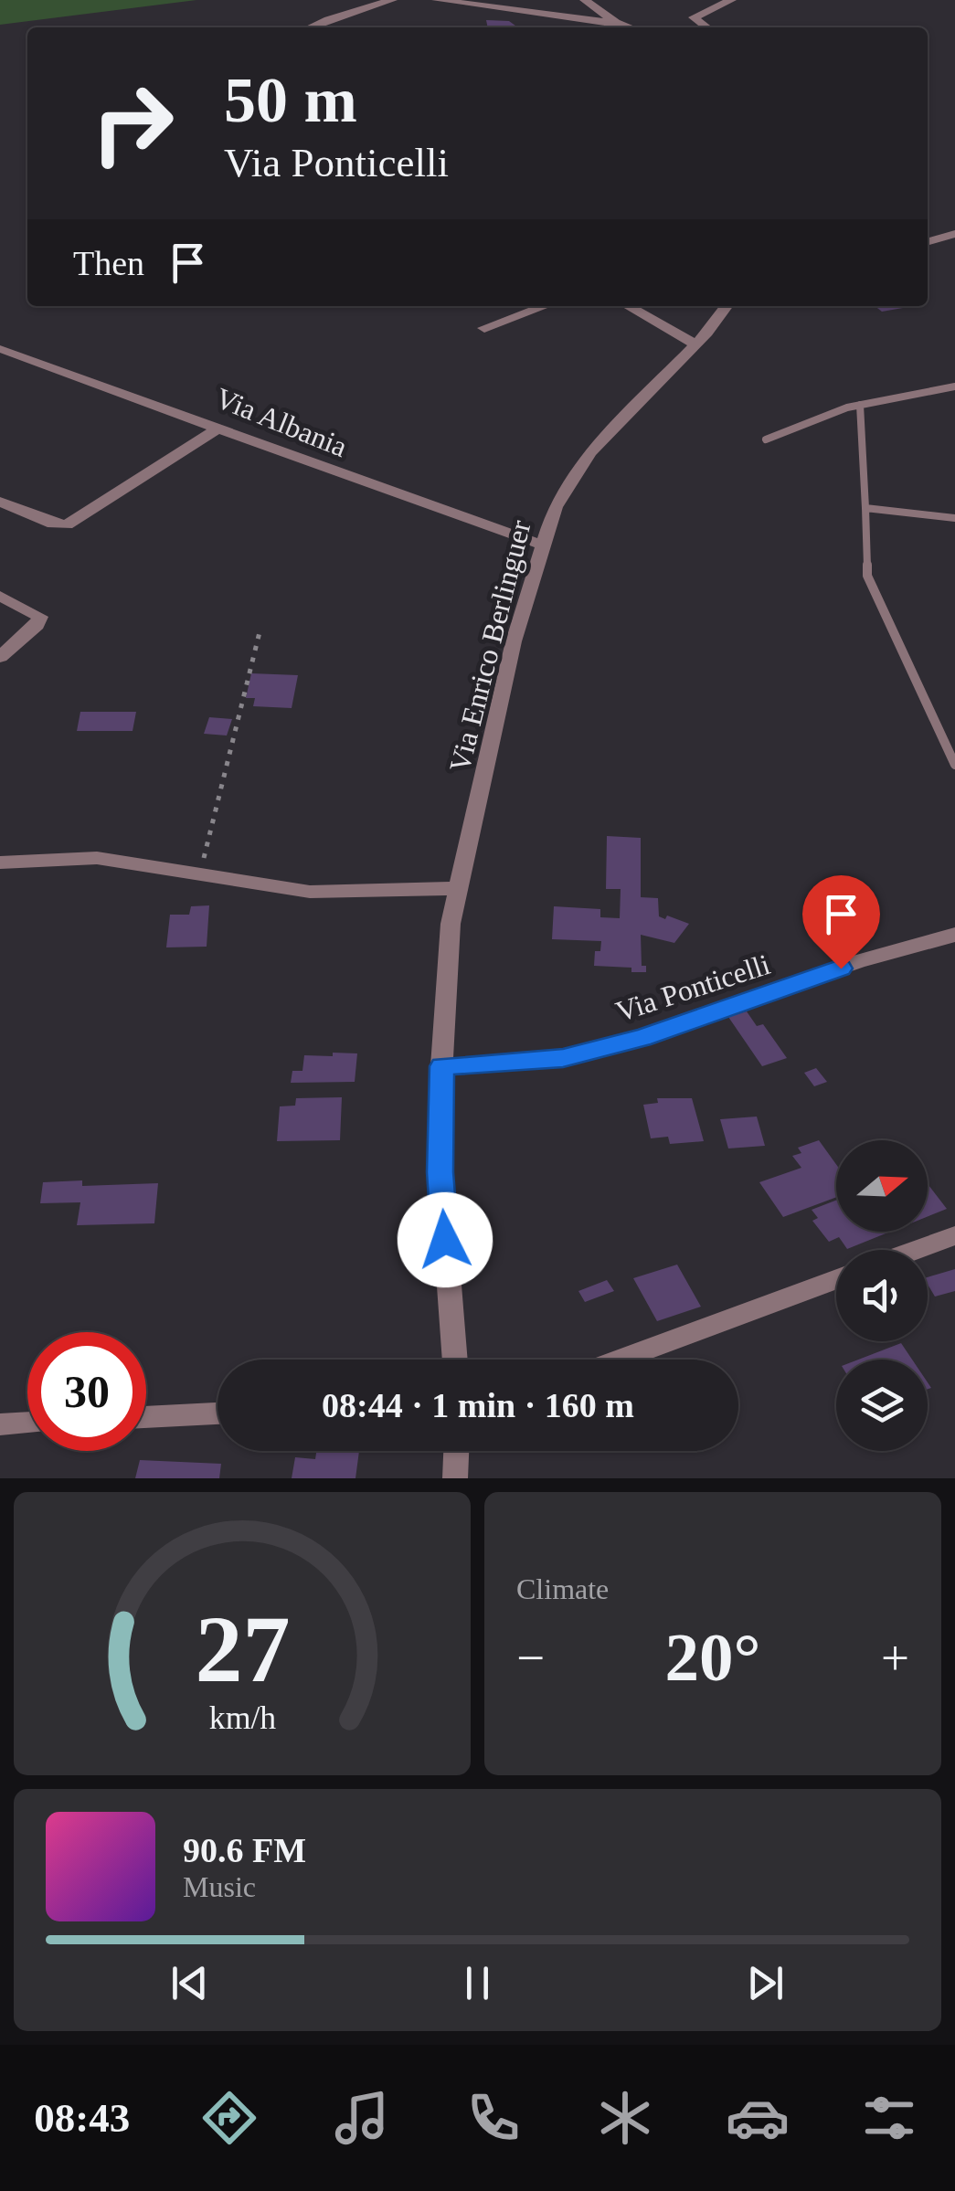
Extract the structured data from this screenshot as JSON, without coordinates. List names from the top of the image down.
{
  "streets": {
    "street": ["Via Albania", "Via Enrico Berlinguer", "Via Ponticelli"]
  },
  "crossings": [
    ["Via Albania", "Via Enrico Berlinguer"],
    ["Via Enrico Berlinguer", "Via Ponticelli"]
  ],
  "north": "right",
  "page": {
    "turn": ["50 m", "Via Ponticelli"],
    "then": "Then",
    "limit": "30",
    "trip": "08:44 · 1 min · 160 m",
    "tile": "Climate",
    "heat": ["−", "20°", "+"],
    "song": ["90.6 FM", "Music"],
    "tabs": "08:43",
    "gauge": ["27", "km/h"]
  }
}
